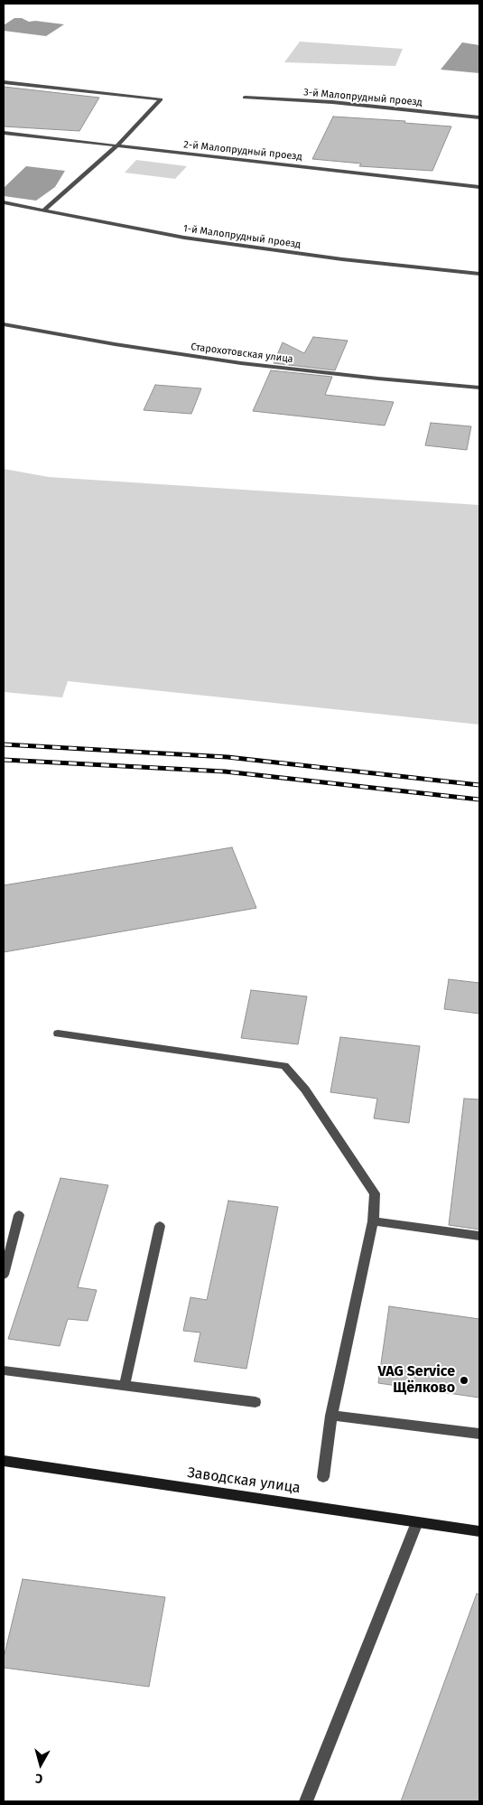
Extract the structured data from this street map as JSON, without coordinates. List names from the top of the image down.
{
  "streets": {
    "main road": ["Заводская улица"],
    "street": [
      "3-й Малопрудный проезд",
      "2-й Малопрудный проезд",
      "1-й Малопрудный проезд",
      "Старохотовская улица"
    ]
  },
  "places": ["VAG Service Щёлково"],
  "north": "bottom"
}
